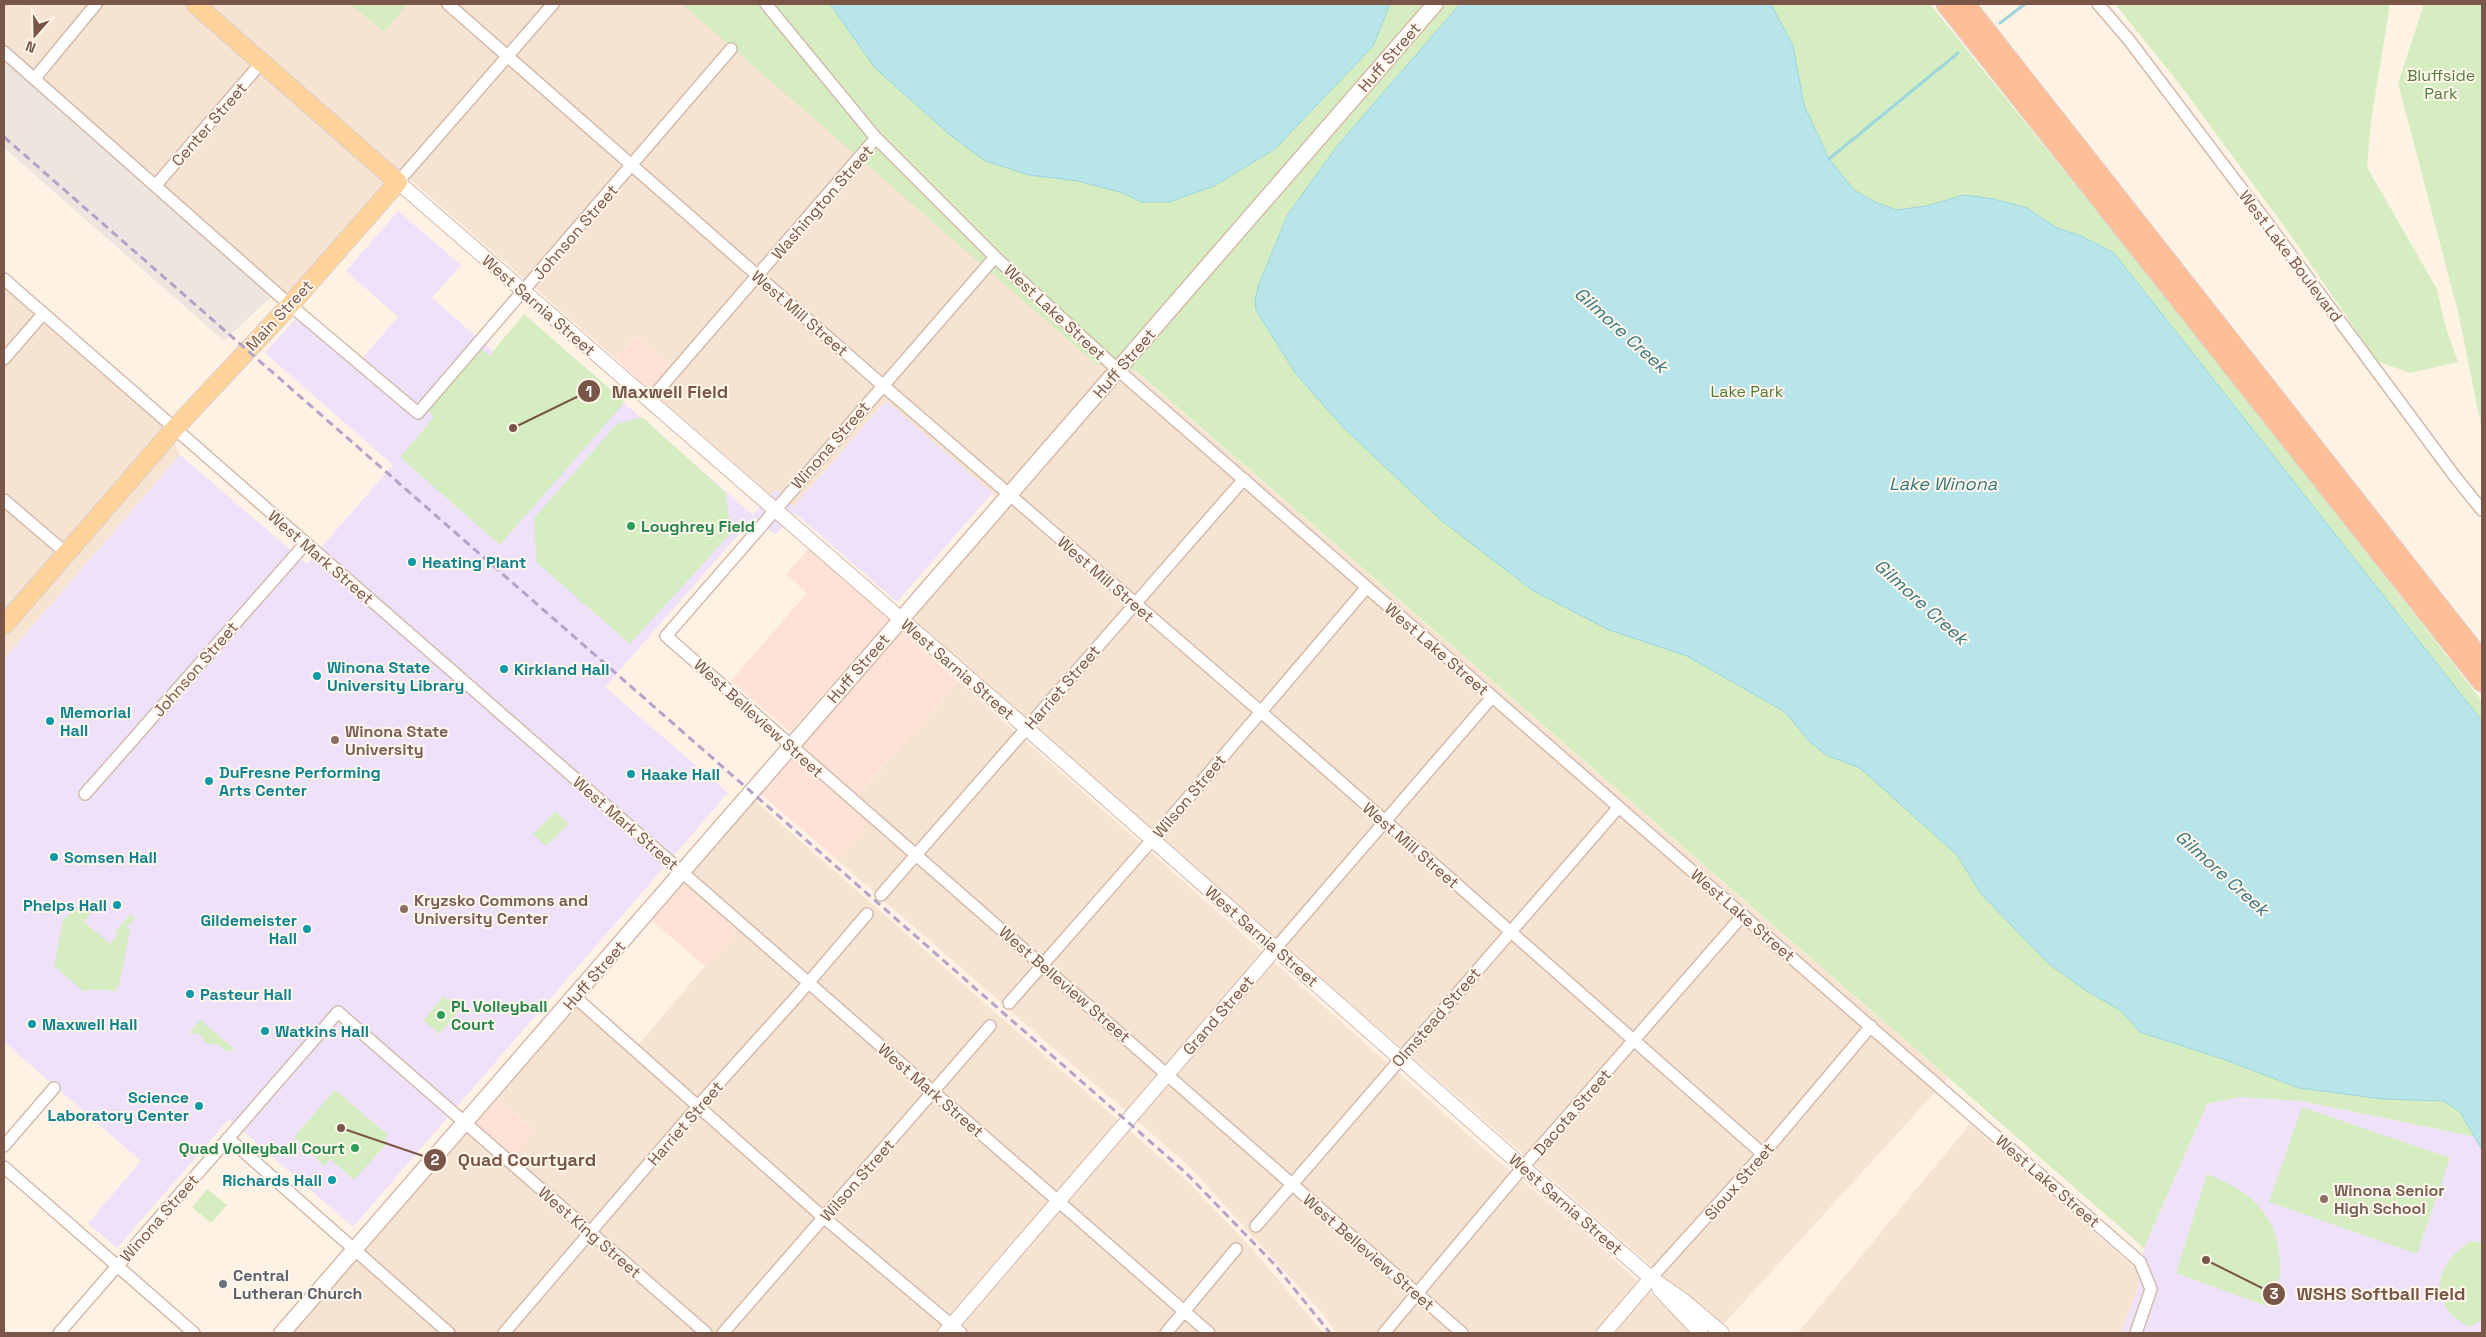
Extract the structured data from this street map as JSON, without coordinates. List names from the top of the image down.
{
  "streets": {
    "main road": ["Huff Street", "West Sarnia Street", "Main Street"],
    "street": [
      "Center Street",
      "Washington Street",
      "Johnson Street",
      "West Lake Boulevard",
      "West Lake Street",
      "West Mill Street",
      "Winona Street",
      "West Mark Street",
      "Harriet Street",
      "West Belleview Street",
      "Wilson Street",
      "Grand Street",
      "Olmstead Street",
      "Dacota Street",
      "Sioux Street",
      "West King Street"
    ]
  },
  "crossings": [
    ["Huff Street", "West Sarnia Street"],
    ["Huff Street", "West Lake Street"],
    ["Huff Street", "West Mill Street"],
    ["Huff Street", "West Mark Street"],
    ["Huff Street", "West Belleview Street"],
    ["Huff Street", "West King Street"],
    ["Center Street", "West Sarnia Street"],
    ["Washington Street", "West Sarnia Street"],
    ["Washington Street", "West Lake Street"],
    ["Washington Street", "West Mill Street"],
    ["Johnson Street", "West Sarnia Street"],
    ["Johnson Street", "West Mill Street"],
    ["Johnson Street", "Main Street"],
    ["Johnson Street", "West Mark Street"],
    ["West Sarnia Street", "Main Street"],
    ["West Sarnia Street", "Winona Street"],
    ["West Sarnia Street", "Harriet Street"],
    ["West Sarnia Street", "Wilson Street"],
    ["West Sarnia Street", "Grand Street"],
    ["West Sarnia Street", "Olmstead Street"],
    ["West Sarnia Street", "Dacota Street"],
    ["West Sarnia Street", "Sioux Street"],
    ["West Lake Street", "Winona Street"],
    ["West Lake Street", "Harriet Street"],
    ["West Lake Street", "Wilson Street"],
    ["West Lake Street", "Grand Street"],
    ["West Lake Street", "Olmstead Street"],
    ["West Lake Street", "Dacota Street"],
    ["West Lake Street", "Sioux Street"],
    ["West Mill Street", "Main Street"],
    ["West Mill Street", "Winona Street"],
    ["West Mill Street", "Harriet Street"],
    ["West Mill Street", "Wilson Street"],
    ["West Mill Street", "Grand Street"],
    ["West Mill Street", "Olmstead Street"],
    ["West Mill Street", "Dacota Street"],
    ["West Mill Street", "Sioux Street"],
    ["Main Street", "West Mark Street"],
    ["Winona Street", "West Belleview Street"],
    ["Winona Street", "West King Street"],
    ["West Mark Street", "Harriet Street"],
    ["West Mark Street", "Wilson Street"],
    ["West Mark Street", "Grand Street"],
    ["Harriet Street", "West Belleview Street"],
    ["Harriet Street", "West King Street"],
    ["West Belleview Street", "Wilson Street"],
    ["West Belleview Street", "Grand Street"],
    ["West Belleview Street", "Olmstead Street"],
    ["West Belleview Street", "Dacota Street"]
  ],
  "water": ["Gilmore Creek", "Lake Winona"],
  "parks": ["Bluffside Park", "Lake Park"],
  "places": [
    "Maxwell Field",
    "Loughrey Field",
    "Heating Plant",
    "Kirkland Hall",
    "Winona State University Library",
    "Memorial Hall",
    "Winona State University",
    "Haake Hall",
    "DuFresne Performing Arts Center",
    "Somsen Hall",
    "Phelps Hall",
    "Kryzsko Commons and University Center",
    "Gildemeister Hall",
    "Pasteur Hall",
    "PL Volleyball Court",
    "Maxwell Hall",
    "Watkins Hall",
    "Science Laboratory Center",
    "Quad Courtyard",
    "Quad Volleyball Court",
    "Richards Hall",
    "Winona Senior High School",
    "WSHS Softball Field",
    "Central Lutheran Church"
  ],
  "north": "bottom"
}
